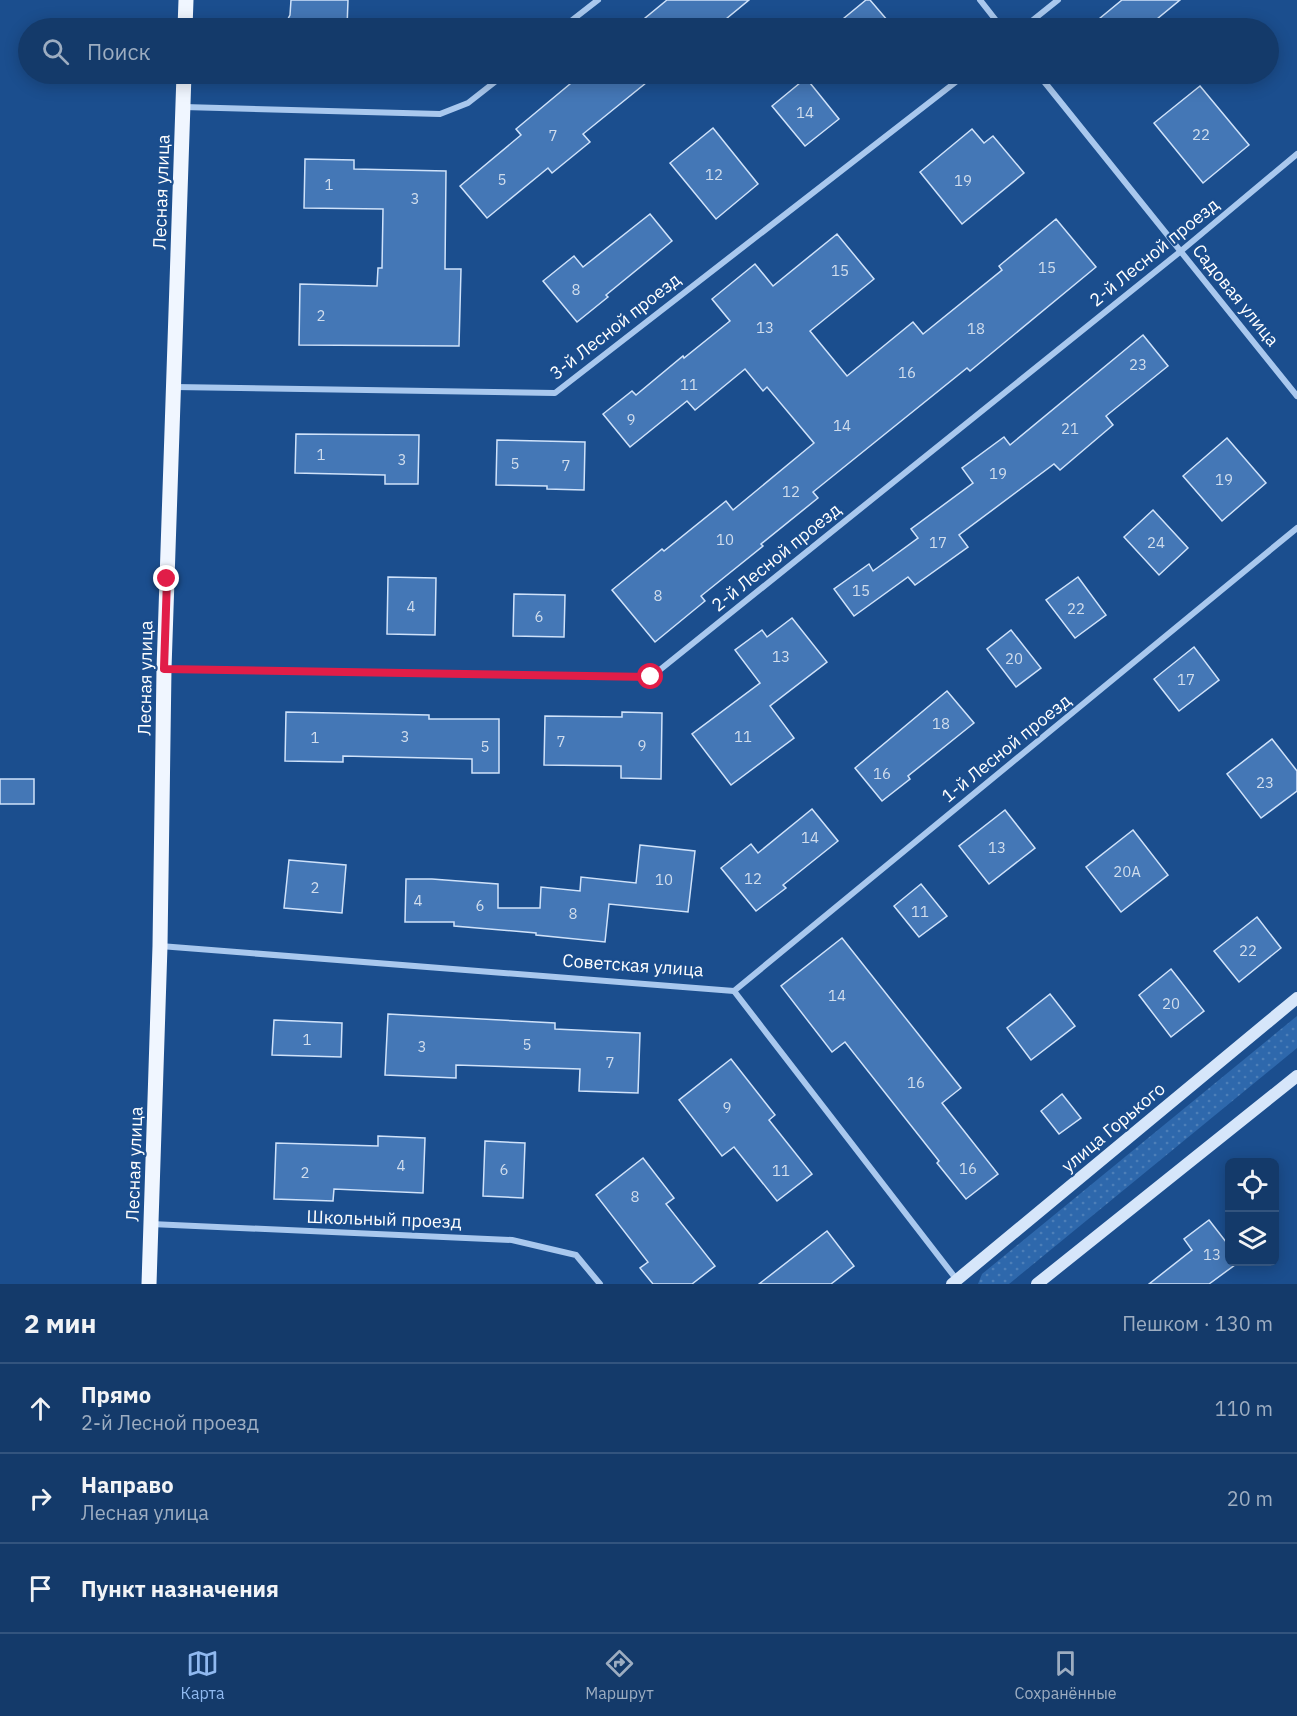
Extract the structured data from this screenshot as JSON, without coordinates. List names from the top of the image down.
{
  "streets": {
    "main road": ["Лесная улица", "улица Горького"],
    "street": [
      "2-й Лесной проезд",
      "Садовая улица",
      "3-й Лесной проезд",
      "1-й Лесной проезд",
      "Советская улица",
      "Школьный проезд"
    ]
  },
  "crossings": [
    ["Лесная улица", "2-й Лесной проезд"],
    ["Лесная улица", "3-й Лесной проезд"],
    ["Лесная улица", "Советская улица"],
    ["Лесная улица", "Школьный проезд"],
    ["2-й Лесной проезд", "Садовая улица"],
    ["1-й Лесной проезд", "Советская улица"]
  ],
  "house_numbers": [
    "14",
    "22",
    "7",
    "12",
    "5",
    "19",
    "1",
    "3",
    "15",
    "15",
    "8",
    "2",
    "13",
    "18",
    "23",
    "16",
    "11",
    "9",
    "14",
    "21",
    "1",
    "3",
    "5",
    "7",
    "19",
    "19",
    "12",
    "10",
    "17",
    "24",
    "15",
    "8",
    "4",
    "22",
    "6",
    "13",
    "20",
    "17",
    "18",
    "3",
    "11",
    "1",
    "7",
    "9",
    "5",
    "16",
    "23",
    "14",
    "13",
    "20А",
    "12",
    "10",
    "2",
    "4",
    "6",
    "11",
    "8",
    "22",
    "14",
    "20",
    "1",
    "5",
    "3",
    "7",
    "16",
    "9",
    "4",
    "16",
    "6",
    "11",
    "2",
    "8",
    "13"
  ],
  "page": {
    "search": "Поиск",
    "heading": ["2 мин", "Пешком · 130 m"],
    "list": [
      ["Прямо", "2-й Лесной проезд", "110 m"],
      ["Направо", "Лесная улица", "20 m"],
      "Пункт назначения"
    ],
    "nav": ["Карта", "Маршрут", "Сохранённые"]
  }
}
